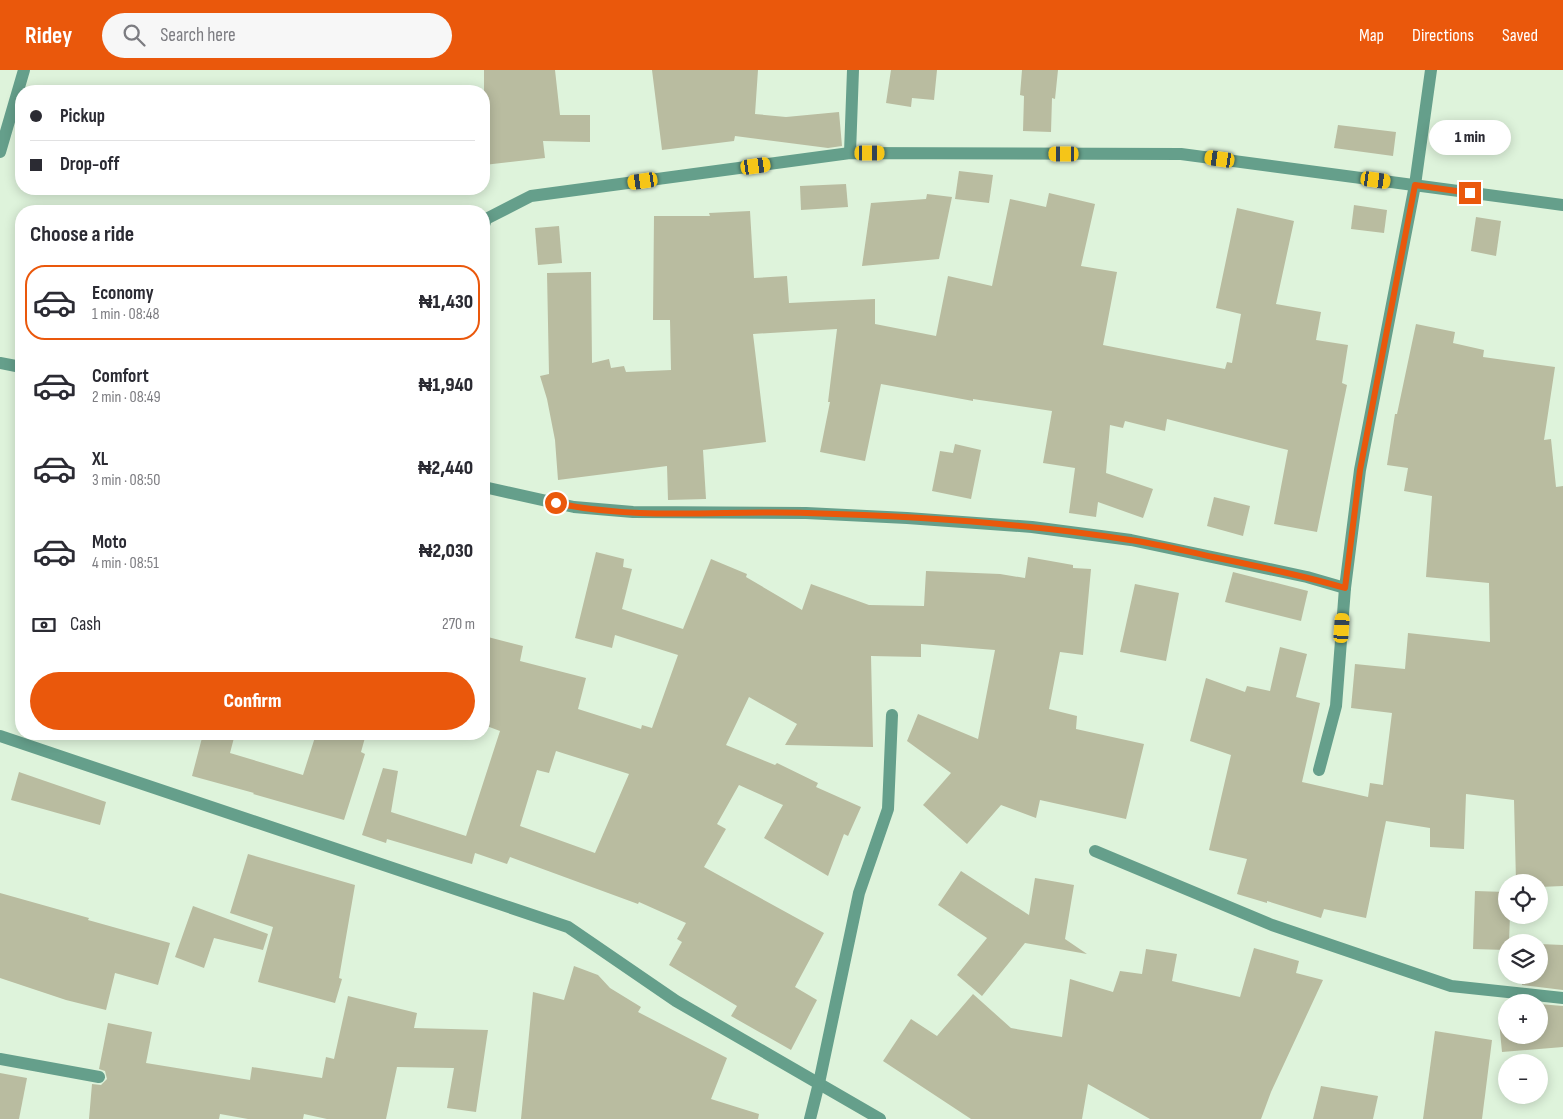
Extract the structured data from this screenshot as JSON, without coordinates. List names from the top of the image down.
{
  "page": {
    "header": "Ridey",
    "search": "Search here",
    "nav": ["Map", "Directions", "Saved"],
    "banner": ["Pickup", "Drop-off"],
    "bubble": "1 min",
    "heading": "Choose a ride",
    "list": [
      {
        "name": "Economy",
        "note": "1 min · 08:48",
        "value": "₦1,430"
      },
      {
        "name": "Comfort",
        "note": "2 min · 08:49",
        "value": "₦1,940"
      },
      {
        "name": "XL",
        "note": "3 min · 08:50",
        "value": "₦2,440"
      },
      {
        "name": "Moto",
        "note": "4 min · 08:51",
        "value": "₦2,030"
      }
    ],
    "pay": ["Cash", "270 m"],
    "buttons": "Confirm",
    "map_buttons": ["+", "−"]
  }
}
